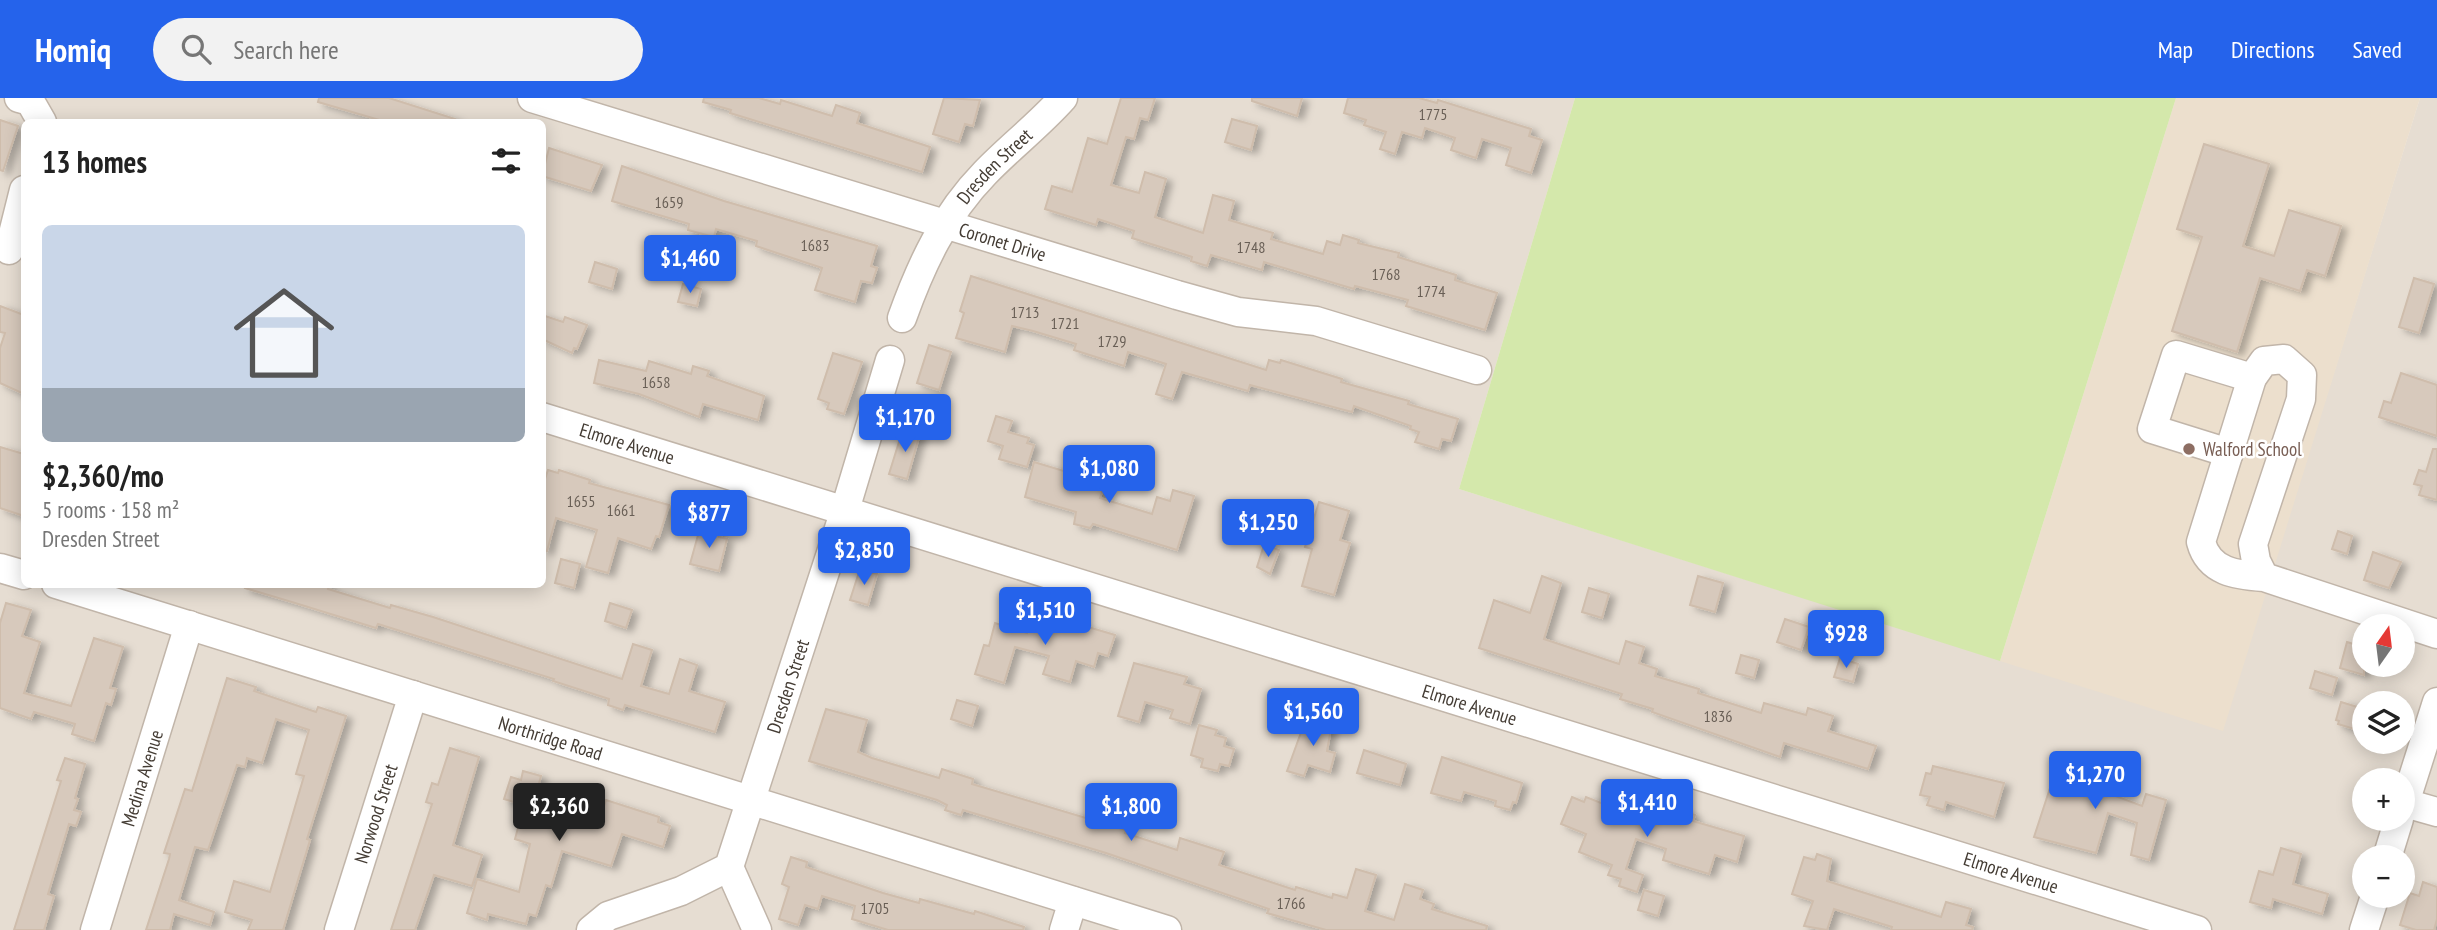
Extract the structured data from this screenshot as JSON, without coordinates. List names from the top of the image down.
{
  "streets": {
    "street": [
      "Dresden Street",
      "Coronet Drive",
      "Elmore Avenue",
      "Northridge Road",
      "Medina Avenue",
      "Norwood Street"
    ]
  },
  "crossings": [
    ["Dresden Street", "Coronet Drive"],
    ["Dresden Street", "Elmore Avenue"],
    ["Dresden Street", "Northridge Road"],
    ["Northridge Road", "Medina Avenue"],
    ["Northridge Road", "Norwood Street"]
  ],
  "places": ["Walford School"],
  "house_numbers": [
    "1775",
    "1659",
    "1683",
    "1748",
    "1768",
    "1774",
    "1713",
    "1721",
    "1729",
    "1658",
    "1655",
    "1661",
    "1836",
    "1766",
    "1705"
  ],
  "north": "top",
  "page": {
    "header": "Homiq",
    "search": "Search here",
    "nav": ["Map", "Directions", "Saved"],
    "heading": "13 homes",
    "list": [
      {
        "name": "$2,360/mo",
        "note": "5 rooms · 158 m² · Dresden Street"
      }
    ],
    "price": [
      "$1,460",
      "$1,170",
      "$1,080",
      "$877",
      "$1,250",
      "$2,850",
      "$1,510",
      "$928",
      "$1,560",
      "$1,270",
      "$1,410",
      "$2,360",
      "$1,800"
    ],
    "map_buttons": ["+", "−"]
  }
}
